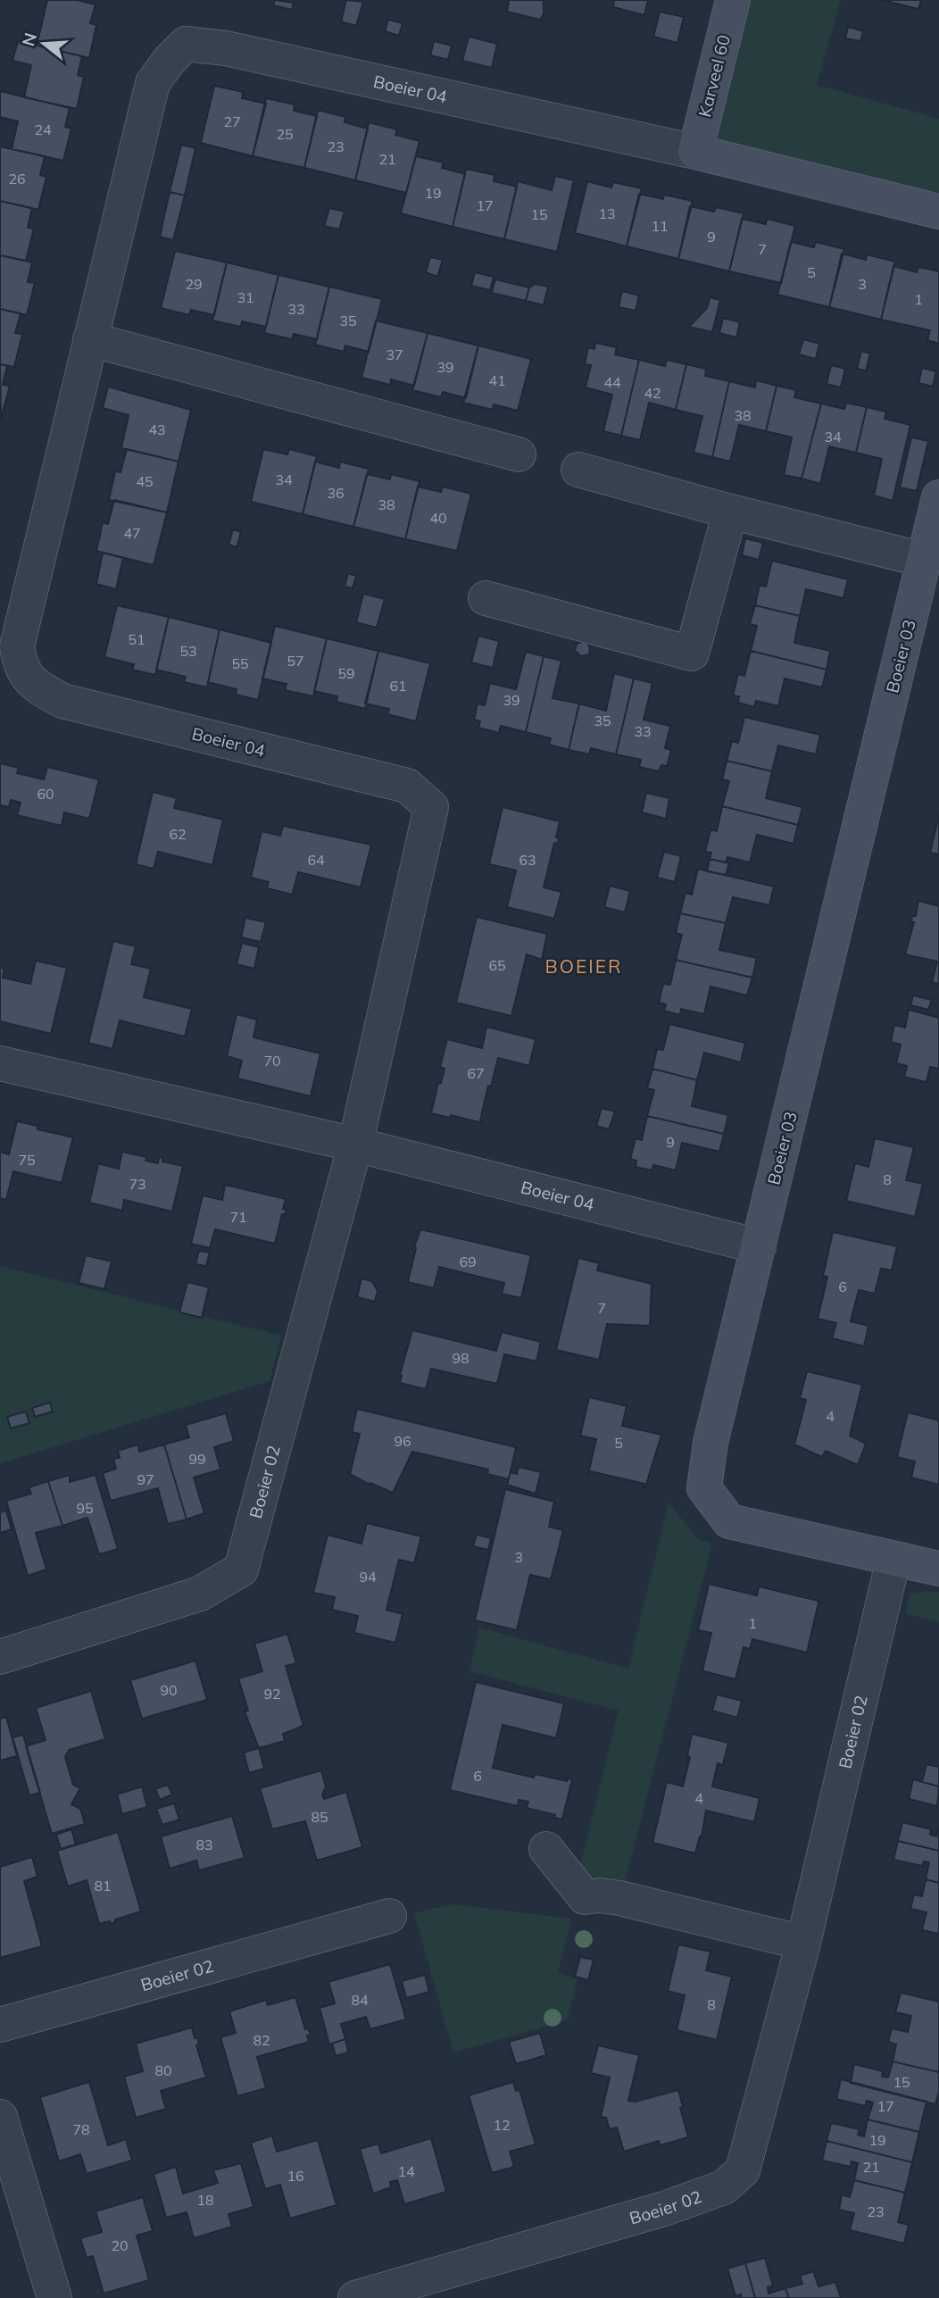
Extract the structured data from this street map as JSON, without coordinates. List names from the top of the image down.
{
  "streets": {
    "street": [
      "Karveel 60",
      "Boeier 04",
      "Boeier 03",
      "Boeier 02"
    ]
  },
  "crossings": [
    ["Karveel 60", "Boeier 04"],
    ["Boeier 04", "Boeier 03"],
    ["Boeier 04", "Boeier 02"],
    ["Boeier 03", "Boeier 02"]
  ],
  "districts": ["BOEIER"],
  "house_numbers": [
    "27",
    "24",
    "25",
    "23",
    "21",
    "26",
    "19",
    "17",
    "13",
    "15",
    "11",
    "9",
    "7",
    "5",
    "29",
    "3",
    "31",
    "1",
    "33",
    "35",
    "37",
    "39",
    "41",
    "44",
    "42",
    "38",
    "43",
    "34",
    "34",
    "45",
    "36",
    "38",
    "40",
    "47",
    "51",
    "53",
    "57",
    "55",
    "59",
    "61",
    "39",
    "35",
    "33",
    "60",
    "62",
    "64",
    "63",
    "65",
    "70",
    "67",
    "9",
    "75",
    "8",
    "73",
    "71",
    "69",
    "6",
    "7",
    "98",
    "4",
    "96",
    "5",
    "99",
    "97",
    "95",
    "3",
    "94",
    "1",
    "90",
    "92",
    "6",
    "4",
    "85",
    "83",
    "81",
    "84",
    "8",
    "82",
    "80",
    "15",
    "17",
    "12",
    "78",
    "19",
    "21",
    "14",
    "16",
    "18",
    "23",
    "20"
  ],
  "north": "left"
}
